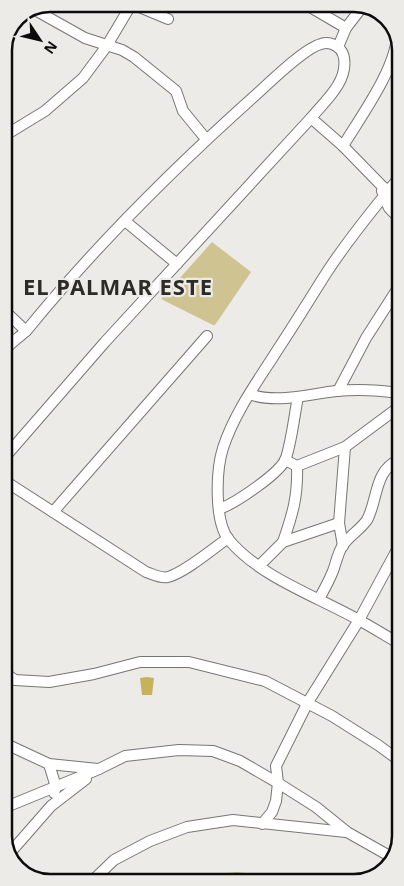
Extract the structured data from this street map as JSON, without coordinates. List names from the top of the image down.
{
  "districts": ["EL PALMAR ESTE"],
  "north": "bottom right"
}
